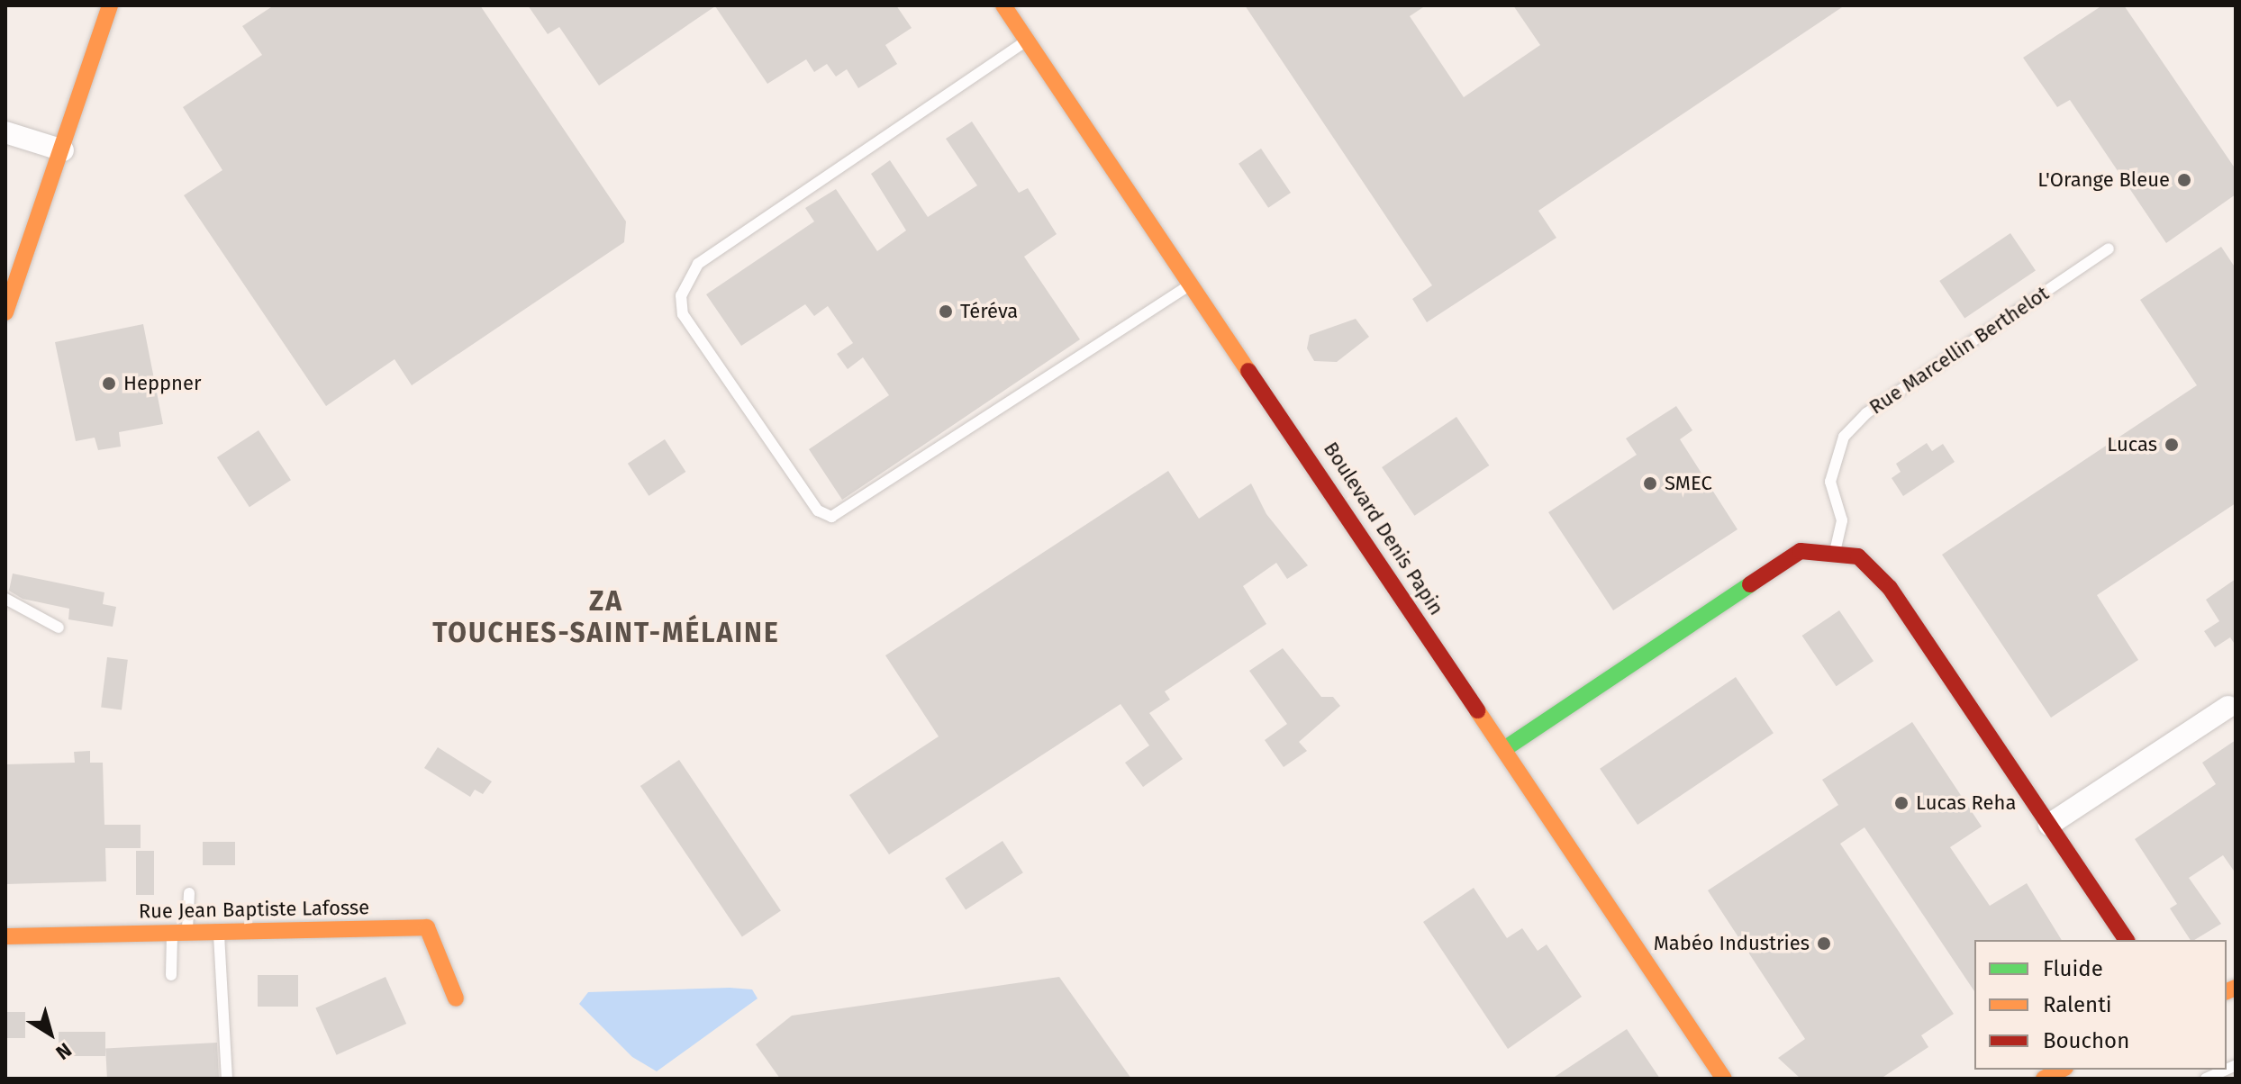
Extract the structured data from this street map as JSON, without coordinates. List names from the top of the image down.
{
  "streets": {
    "street": ["Boulevard Denis Papin", "Rue Jean Baptiste Lafosse"],
    "lane": ["Rue Marcellin Berthelot"]
  },
  "districts": ["ZA TOUCHES-SAINT-MÉLAINE"],
  "places": [
    "L'Orange Bleue",
    "Téréva",
    "Heppner",
    "Lucas",
    "SMEC",
    "Lucas Reha",
    "Mabéo Industries"
  ],
  "legend": ["Fluide", "Ralenti", "Bouchon"],
  "north": "bottom right"
}
